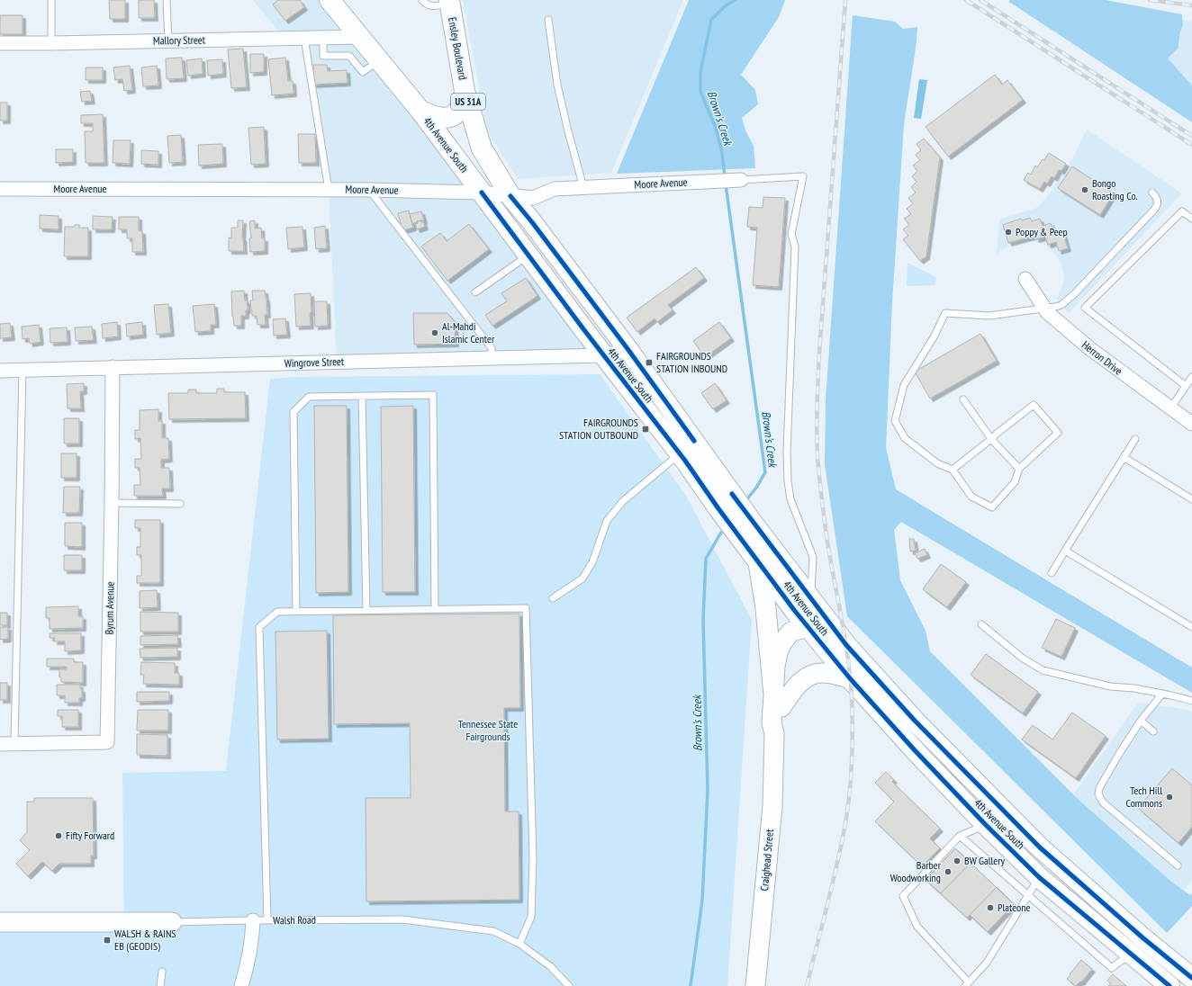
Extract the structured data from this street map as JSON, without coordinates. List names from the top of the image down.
{
  "streets": {
    "main road": ["Ensley Boulevard", "US 31A", "4th Avenue South"],
    "street": [
      "Mallory Street",
      "Moore Avenue",
      "Herron Drive",
      "Wingrove Street",
      "Byrum Avenue",
      "Craighead Street",
      "Walsh Road"
    ]
  },
  "crossings": [
    ["Mallory Street", "4th Avenue South"],
    ["Ensley Boulevard", "4th Avenue South"],
    ["Ensley Boulevard", "Moore Avenue"],
    ["4th Avenue South", "Moore Avenue"],
    ["4th Avenue South", "Wingrove Street"],
    ["4th Avenue South", "Craighead Street"],
    ["Wingrove Street", "Byrum Avenue"]
  ],
  "water": ["Brown's Creek"],
  "parks": ["Tennessee State Fairgrounds"],
  "places": {
    "other": [
      "Bongo Roasting Co.",
      "Poppy & Peep",
      "Al-Mahdi Islamic Center",
      "Tech Hill Commons",
      "Fifty Forward",
      "BW Gallery",
      "Barber Woodworking",
      "Plateone"
    ],
    "transit": ["FAIRGROUNDS STATION INBOUND", "FAIRGROUNDS STATION OUTBOUND", "WALSH & RAINS EB (GEODIS)"]
  }
}
